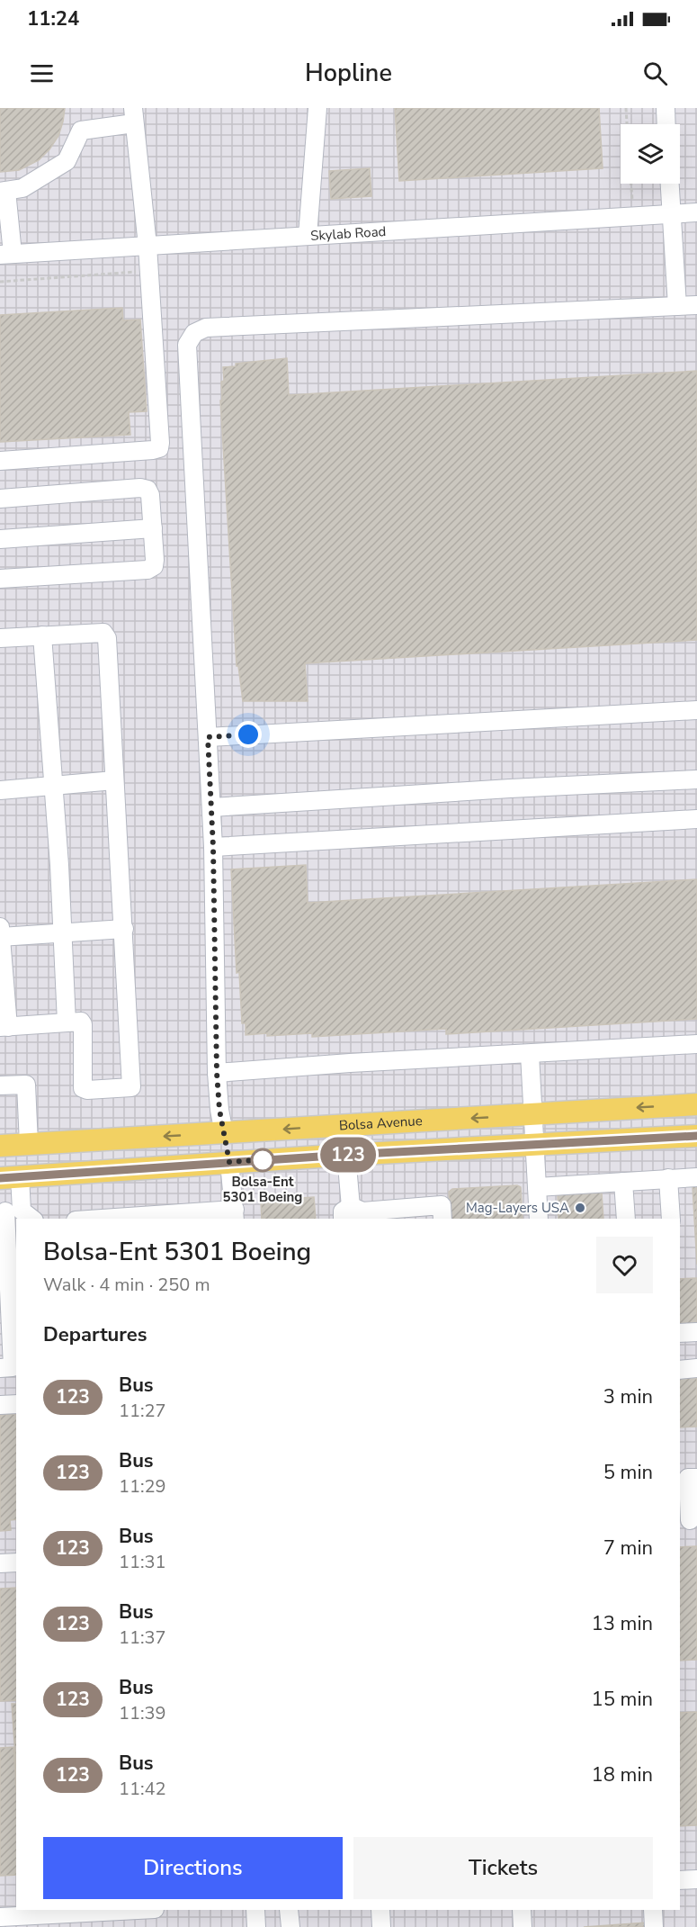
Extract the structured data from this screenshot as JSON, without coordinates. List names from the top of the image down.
{
  "streets": {
    "main road": ["Bolsa Avenue"],
    "street": ["Skylab Road"]
  },
  "places": ["Bolsa-Ent 5301 Boeing", "Mag-Layers USA"],
  "lines": ["bus line 123"],
  "page": {
    "status": "11:24",
    "header": "Hopline",
    "on_map": "123",
    "heading": [
      ["Bolsa-Ent 5301 Boeing", "Walk · 4 min · 250 m"],
      "Departures"
    ],
    "list": [
      {
        "mark": "123",
        "name": "Bus",
        "note": "11:27",
        "value": "3 min"
      },
      {
        "mark": "123",
        "name": "Bus",
        "note": "11:29",
        "value": "5 min"
      },
      {
        "mark": "123",
        "name": "Bus",
        "note": "11:31",
        "value": "7 min"
      },
      {
        "mark": "123",
        "name": "Bus",
        "note": "11:37",
        "value": "13 min"
      },
      {
        "mark": "123",
        "name": "Bus",
        "note": "11:39",
        "value": "15 min"
      },
      {
        "mark": "123",
        "name": "Bus",
        "note": "11:42",
        "value": "18 min"
      }
    ],
    "buttons": ["Directions", "Tickets"]
  }
}
